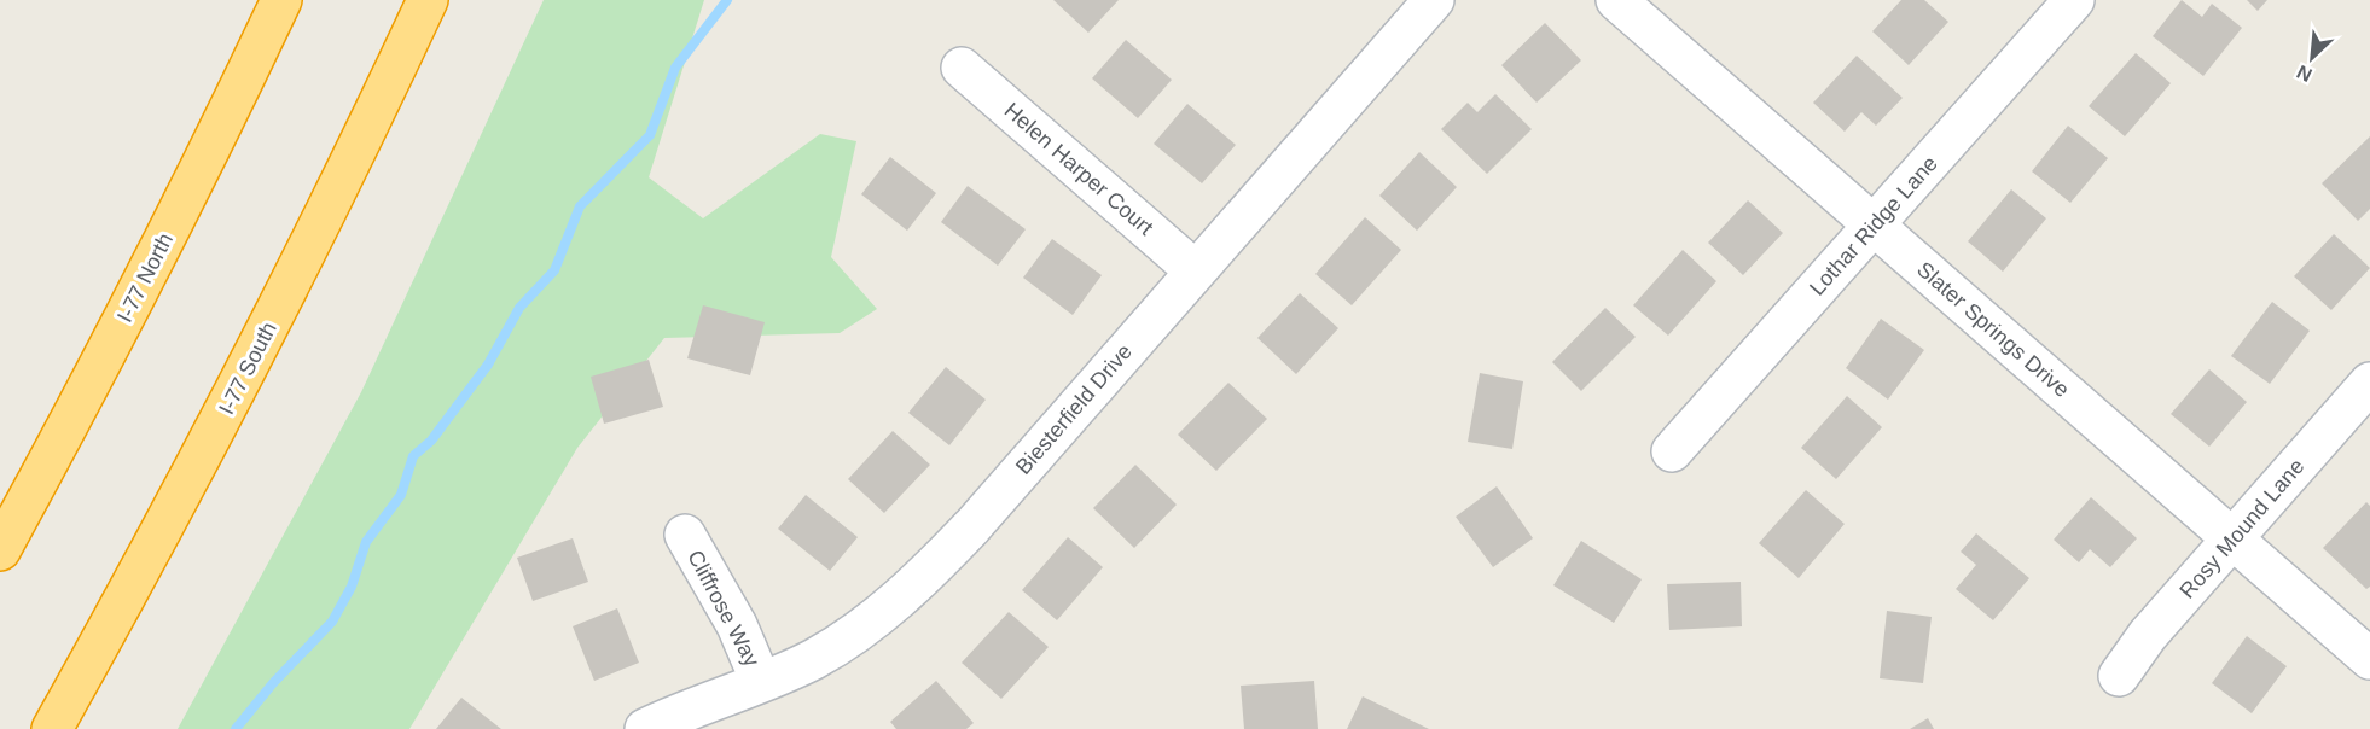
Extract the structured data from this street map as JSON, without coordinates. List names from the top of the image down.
{
  "streets": {
    "highway": ["I-77 North", "I-77 South"],
    "street": [
      "Helen Harper Court",
      "Lothar Ridge Lane",
      "Slater Springs Drive",
      "Biesterfield Drive",
      "Rosy Mound Lane",
      "Cliffrose Way"
    ]
  },
  "crossings": [
    ["Helen Harper Court", "Biesterfield Drive"],
    ["Lothar Ridge Lane", "Slater Springs Drive"],
    ["Slater Springs Drive", "Rosy Mound Lane"],
    ["Biesterfield Drive", "Cliffrose Way"]
  ],
  "north": "bottom left"
}
